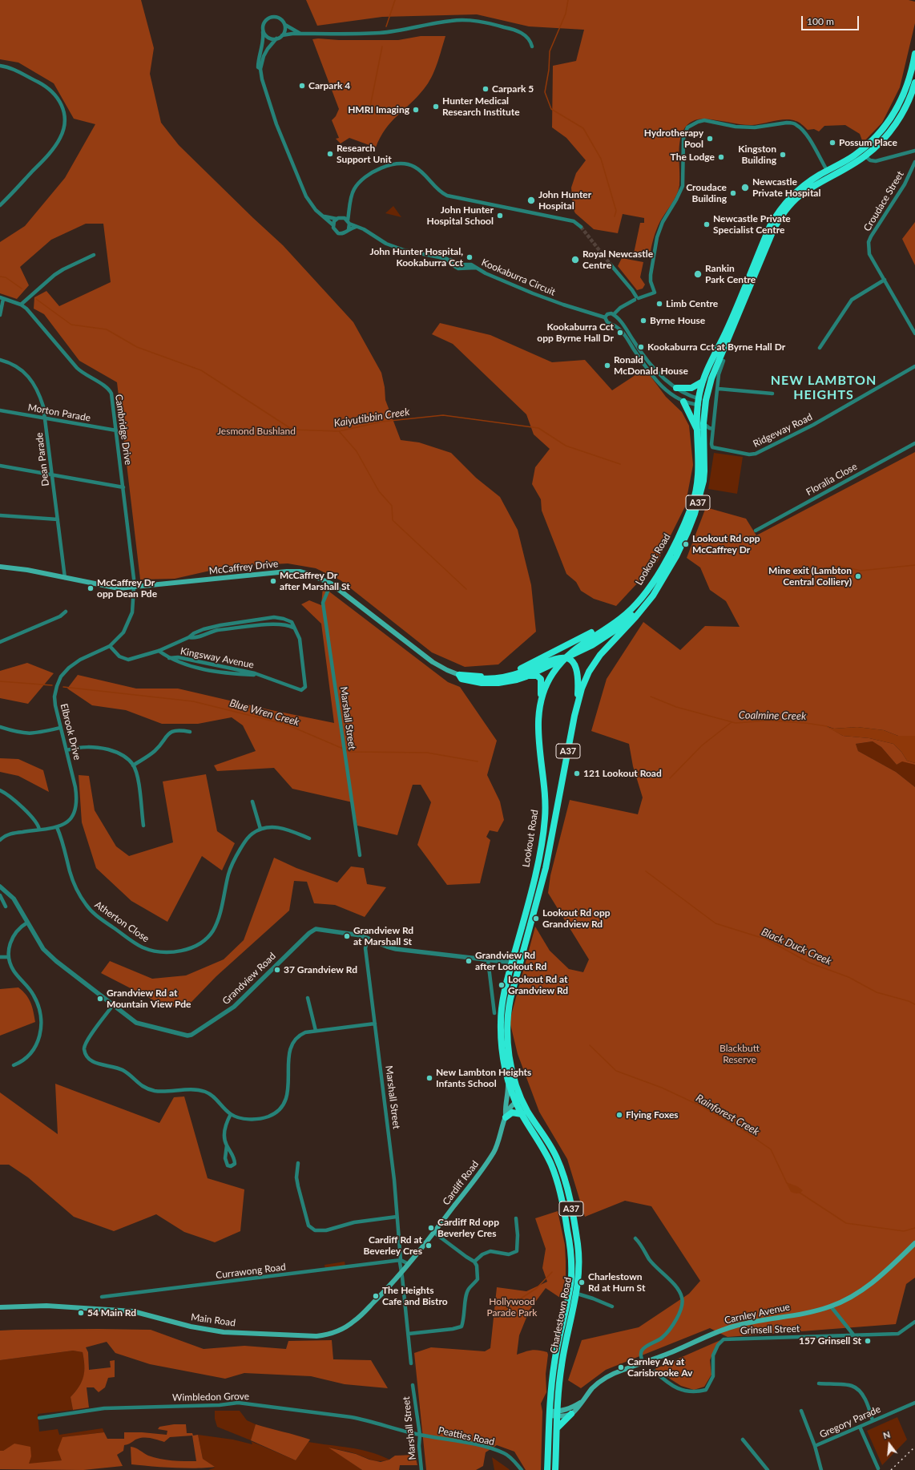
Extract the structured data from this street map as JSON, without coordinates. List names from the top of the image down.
{
  "streets": {
    "highway": ["A37", "Lookout Road", "Charlestown Road"],
    "main road": [
      "McCaffrey Drive",
      "Cardiff Road",
      "Carnley Avenue",
      "Main Road"
    ],
    "street": [
      "Croudace Street",
      "Kookaburra Circuit",
      "Morton Parade",
      "Cambridge Drive",
      "Ridgeway Road",
      "Dean Parade",
      "Floralia Close",
      "Kingsway Avenue",
      "Marshall Street",
      "Elbrook Drive",
      "Atherton Close",
      "Grandview Road",
      "Currawong Road",
      "Grinsell Street",
      "Wimbledon Grove",
      "Gregory Parade",
      "Peatties Road"
    ]
  },
  "crossings": [
    ["Morton Parade", "Cambridge Drive"],
    ["Morton Parade", "Dean Parade"],
    ["Dean Parade", "McCaffrey Drive"],
    ["Lookout Road", "Grandview Road"],
    ["Lookout Road", "Cardiff Road"],
    ["Lookout Road", "Charlestown Road"],
    ["McCaffrey Drive", "Marshall Street"],
    ["McCaffrey Drive", "Elbrook Drive"],
    ["Kingsway Avenue", "Elbrook Drive"],
    ["Marshall Street", "Grandview Road"],
    ["Marshall Street", "Cardiff Road"],
    ["Marshall Street", "Currawong Road"],
    ["Marshall Street", "Main Road"],
    ["Marshall Street", "Wimbledon Grove"],
    ["Marshall Street", "Peatties Road"],
    ["Elbrook Drive", "Atherton Close"],
    ["Cardiff Road", "Charlestown Road"],
    ["Cardiff Road", "Main Road"],
    ["Carnley Avenue", "Charlestown Road"],
    ["Wimbledon Grove", "Peatties Road"]
  ],
  "districts": ["NEW LAMBTON HEIGHTS"],
  "water": [
    "Kaiyutibbin Creek",
    "Blue Wren Creek",
    "Coalmine Creek",
    "Black Duck Creek",
    "Rainforest Creek"
  ],
  "parks": ["Jesmond Bushland", "Blackbutt Reserve", "Hollywood Parade Park"],
  "places": [
    "Carpark 4",
    "Carpark 5",
    "Hunter Medical Research Institute",
    "HMRI Imaging",
    "Hydrotherapy Pool",
    "Possum Place",
    "Research Support Unit",
    "Kingston Building",
    "The Lodge",
    "Newcastle Private Hospital",
    "Croudace Building",
    "John Hunter Hospital",
    "John Hunter Hospital School",
    "Newcastle Private Specialist Centre",
    "John Hunter Hospital, Kookaburra Cct",
    "Royal Newcastle Centre",
    "Rankin Park Centre",
    "Limb Centre",
    "Byrne House",
    "Kookaburra Cct opp Byrne Hall Dr",
    "Kookaburra Cct at Byrne Hall Dr",
    "Ronald McDonald House",
    "Lookout Rd opp McCaffrey Dr",
    "Mine exit (Lambton Central Colliery)",
    "McCaffrey Dr after Marshall St",
    "McCaffrey Dr opp Dean Pde",
    "121 Lookout Road",
    "Lookout Rd opp Grandview Rd",
    "Grandview Rd at Marshall St",
    "Grandview Rd after Lookout Rd",
    "37 Grandview Rd",
    "Lookout Rd at Grandview Rd",
    "Grandview Rd at Mountain View Pde",
    "New Lambton Heights Infants School",
    "Flying Foxes",
    "Cardiff Rd opp Beverley Cres",
    "Cardiff Rd at Beverley Cres",
    "Charlestown Rd at Hurn St",
    "The Heights Cafe and Bistro",
    "54 Main Rd",
    "157 Grinsell St",
    "Carnley Av at Carisbrooke Av"
  ],
  "scale_bar": "100 m",
  "north": "top"
}
